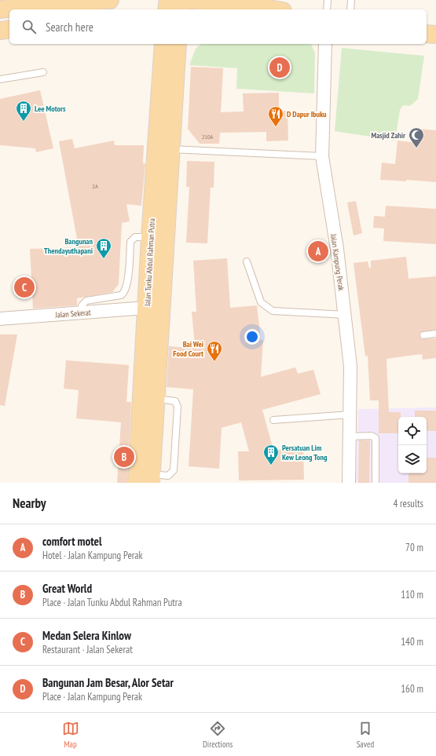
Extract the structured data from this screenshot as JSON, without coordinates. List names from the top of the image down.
{
  "streets": {
    "main road": ["Jalan Tunku Abdul Rahman Putra"],
    "street": ["Jalan Kampung Perak", "Jalan Sekerat"]
  },
  "crossings": [
    ["Jalan Tunku Abdul Rahman Putra", "Jalan Sekerat"]
  ],
  "places": {
    "building": ["Lee Motors", "Bangunan Thendayuthapani", "Persatuan Lim Kew Leong Tong"],
    "restaurant": ["D Dapur Ibuku", "Bai Wei Food Court"],
    "mosque": ["Masjid Zahir"]
  },
  "house_numbers": ["210A", "2A"],
  "page": {
    "search": "Search here",
    "pins": [
      "D",
      "A",
      "C",
      "B"
    ],
    "heading": ["Nearby", "4 results"],
    "list": [
      {
        "mark": "A",
        "name": "comfort motel",
        "note": "Hotel · Jalan Kampung Perak",
        "value": "70 m"
      },
      {
        "mark": "B",
        "name": "Great World",
        "note": "Place · Jalan Tunku Abdul Rahman Putra",
        "value": "110 m"
      },
      {
        "mark": "C",
        "name": "Medan Selera Kinlow",
        "note": "Restaurant · Jalan Sekerat",
        "value": "140 m"
      },
      {
        "mark": "D",
        "name": "Bangunan Jam Besar, Alor Setar",
        "note": "Place · Jalan Kampung Perak",
        "value": "160 m"
      }
    ],
    "nav": ["Map", "Directions", "Saved"]
  }
}
